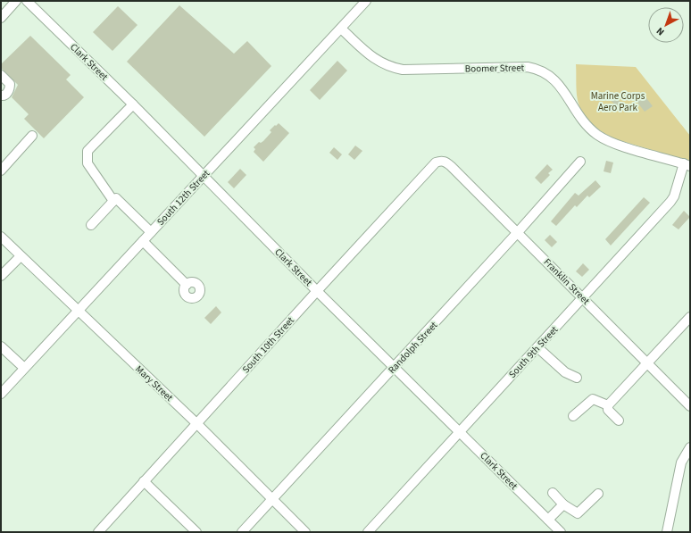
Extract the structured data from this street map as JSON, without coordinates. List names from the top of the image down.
{
  "streets": {
    "street": [
      "Clark Street",
      "Boomer Street",
      "South 12th Street",
      "Franklin Street",
      "South 10th Street",
      "Randolph Street",
      "South 9th Street",
      "Mary Street"
    ]
  },
  "crossings": [
    ["Clark Street", "South 12th Street"],
    ["Clark Street", "South 10th Street"],
    ["Clark Street", "Randolph Street"],
    ["Clark Street", "South 9th Street"],
    ["Boomer Street", "South 12th Street"],
    ["Boomer Street", "South 9th Street"],
    ["South 12th Street", "Mary Street"],
    ["Franklin Street", "South 10th Street"],
    ["Franklin Street", "Randolph Street"],
    ["Franklin Street", "South 9th Street"],
    ["South 10th Street", "Mary Street"],
    ["Randolph Street", "Mary Street"]
  ],
  "parks": ["Marine Corps Aero Park"],
  "north": "bottom left"
}
